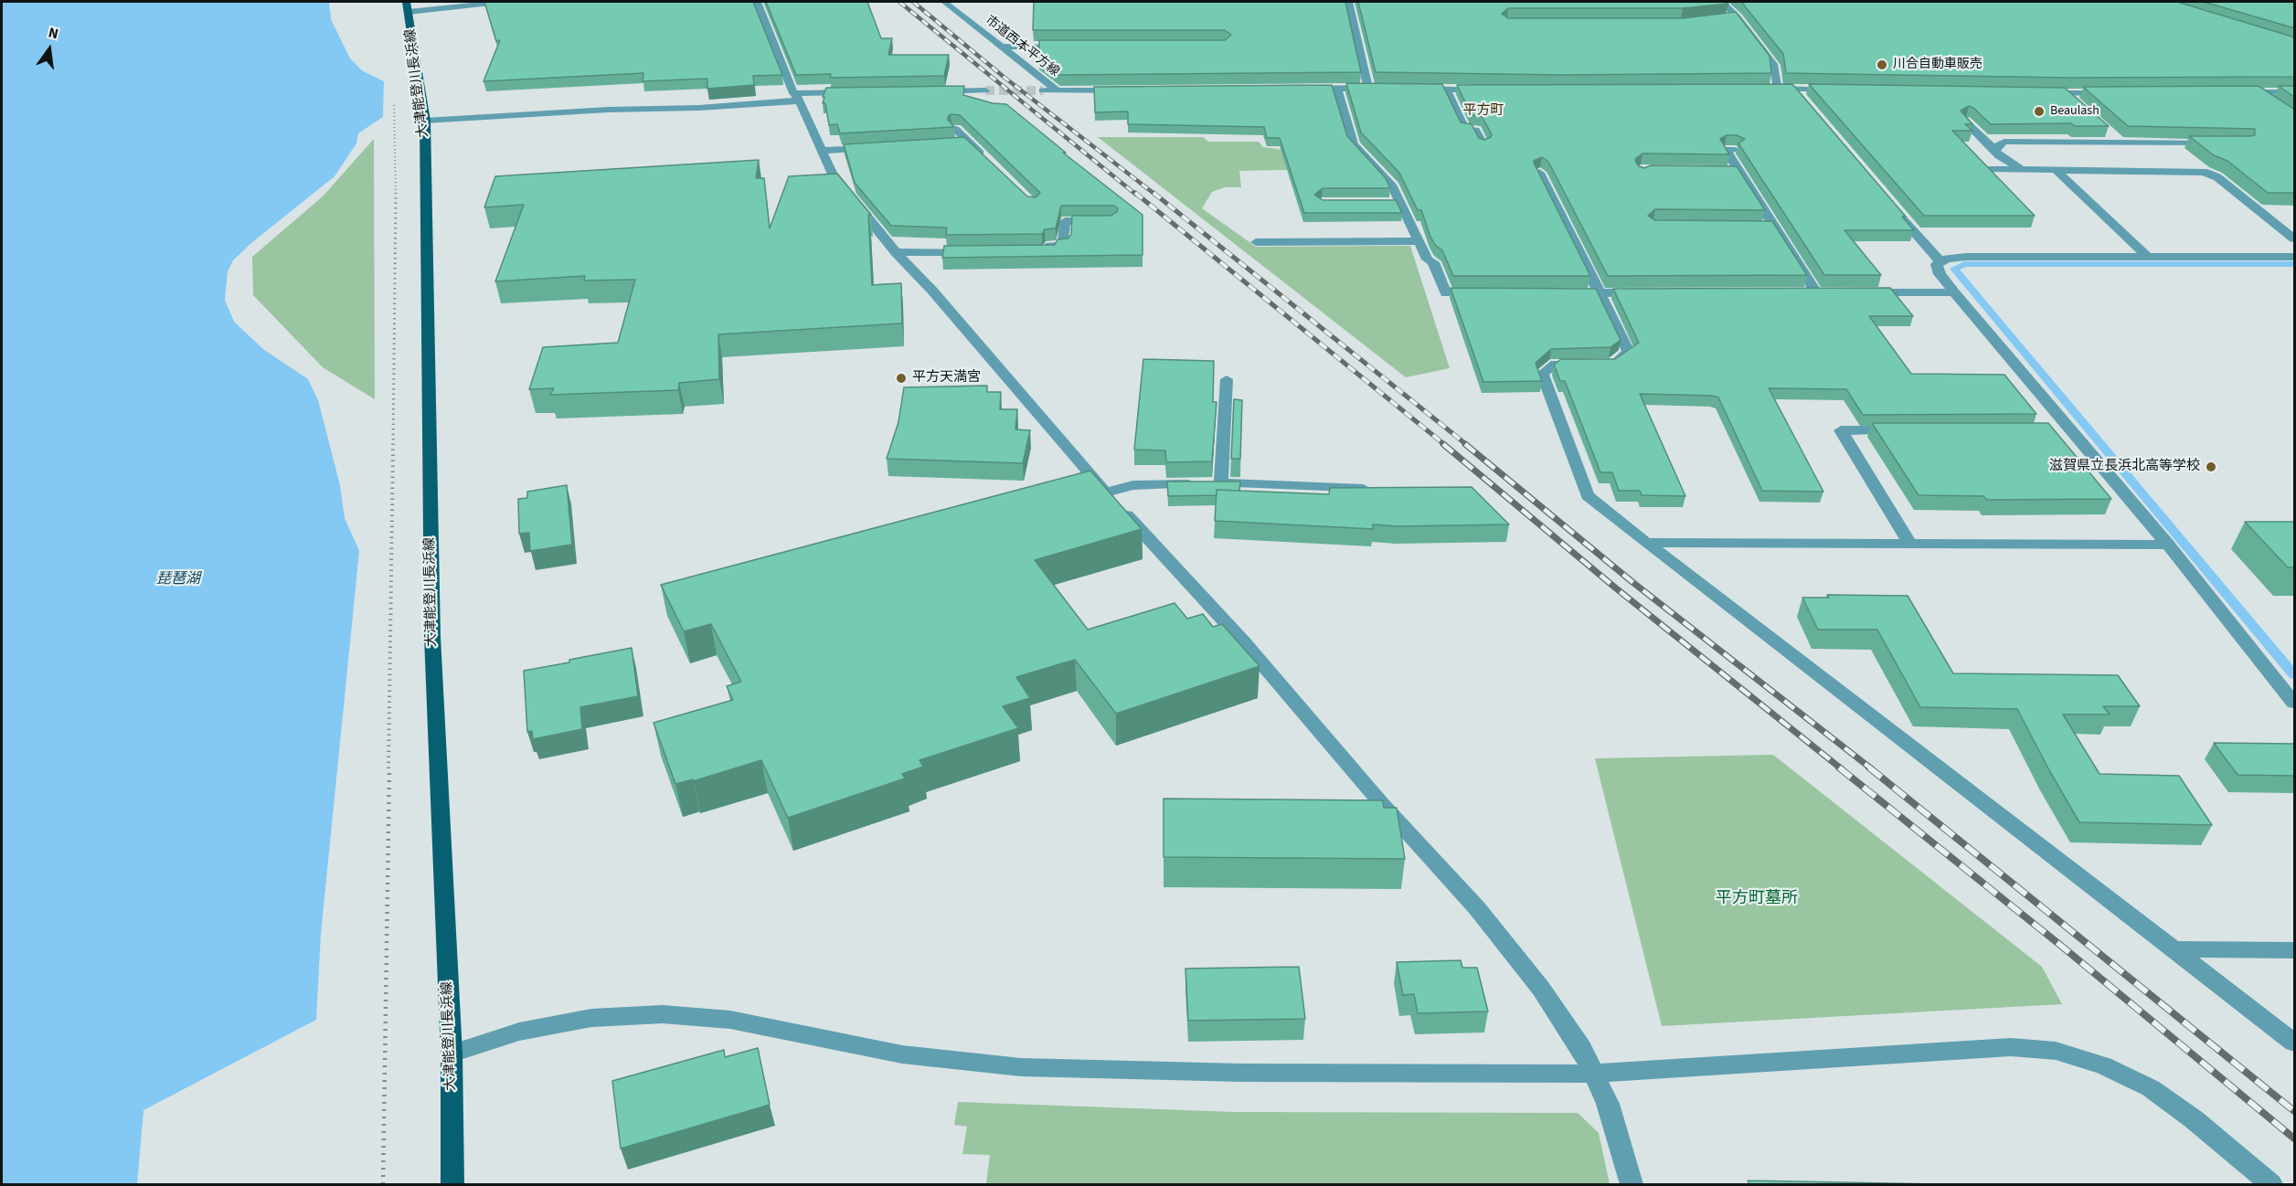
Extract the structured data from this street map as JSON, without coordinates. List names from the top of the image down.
{
  "streets": {
    "main road": ["大津能登川長浜線"],
    "street": ["市道西本平方線"]
  },
  "districts": ["平方町"],
  "water": ["琵琶湖"],
  "parks": ["平方町墓所"],
  "places": [
    "川合自動車販売",
    "Beaulash",
    "平方天満宮",
    "滋賀県立長浜北高等学校"
  ],
  "north": "top"
}
